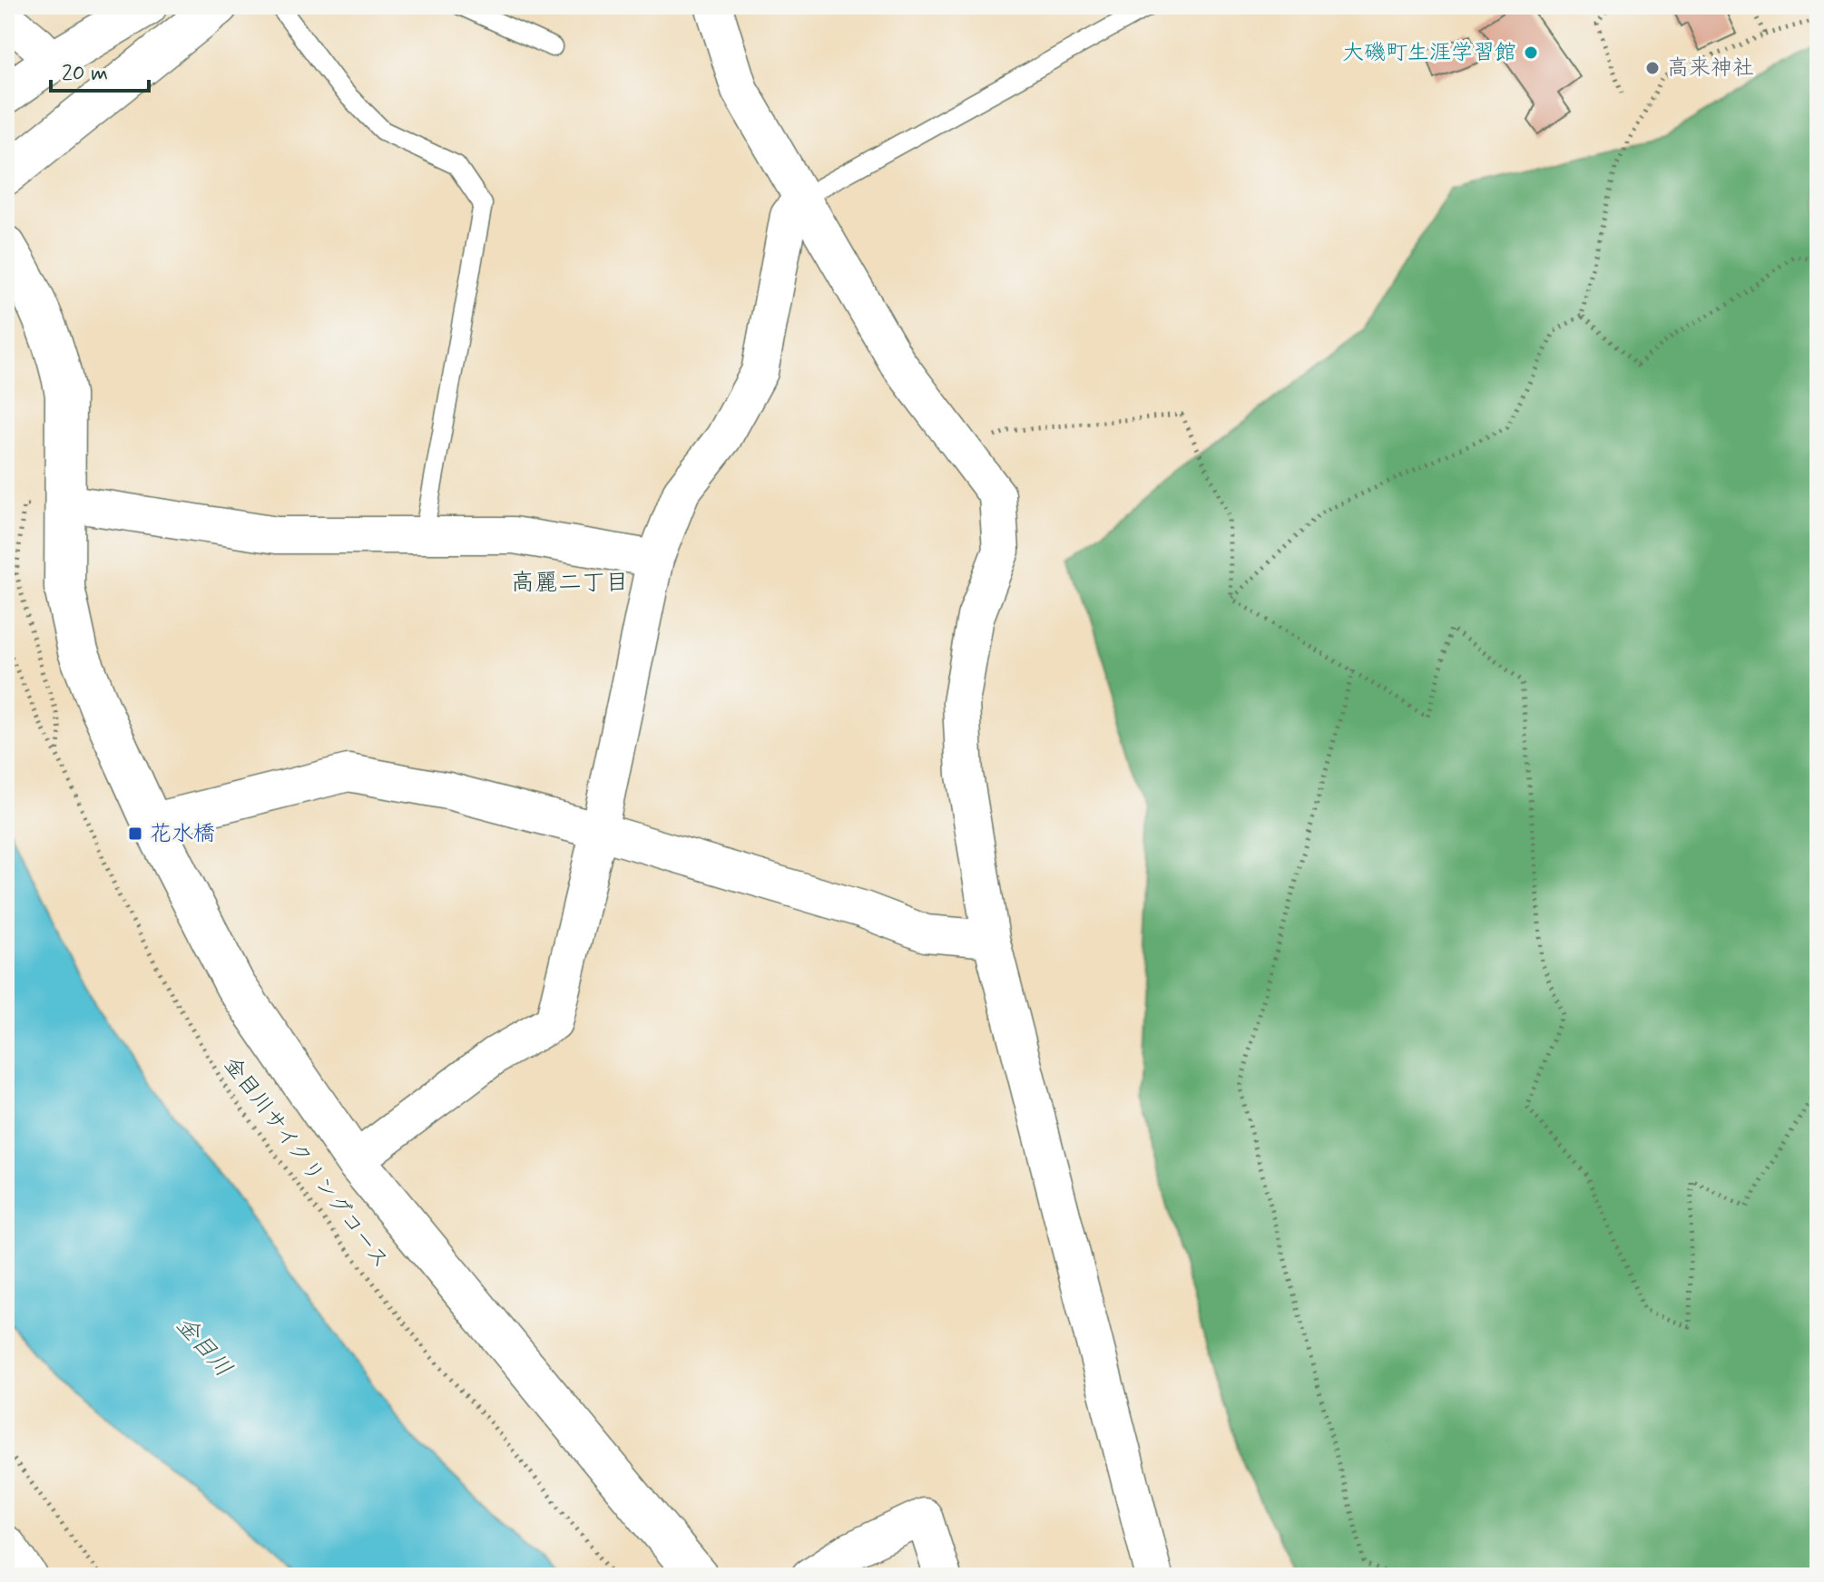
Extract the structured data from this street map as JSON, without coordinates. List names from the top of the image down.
{
  "streets": {
    "path": ["金目川サイクリングコース"]
  },
  "districts": ["高麗二丁目"],
  "water": ["金目川"],
  "places": {
    "other": ["大磯町生涯学習館", "高来神社"],
    "transit": ["花水橋"]
  },
  "scale_bar": "20 m"
}
